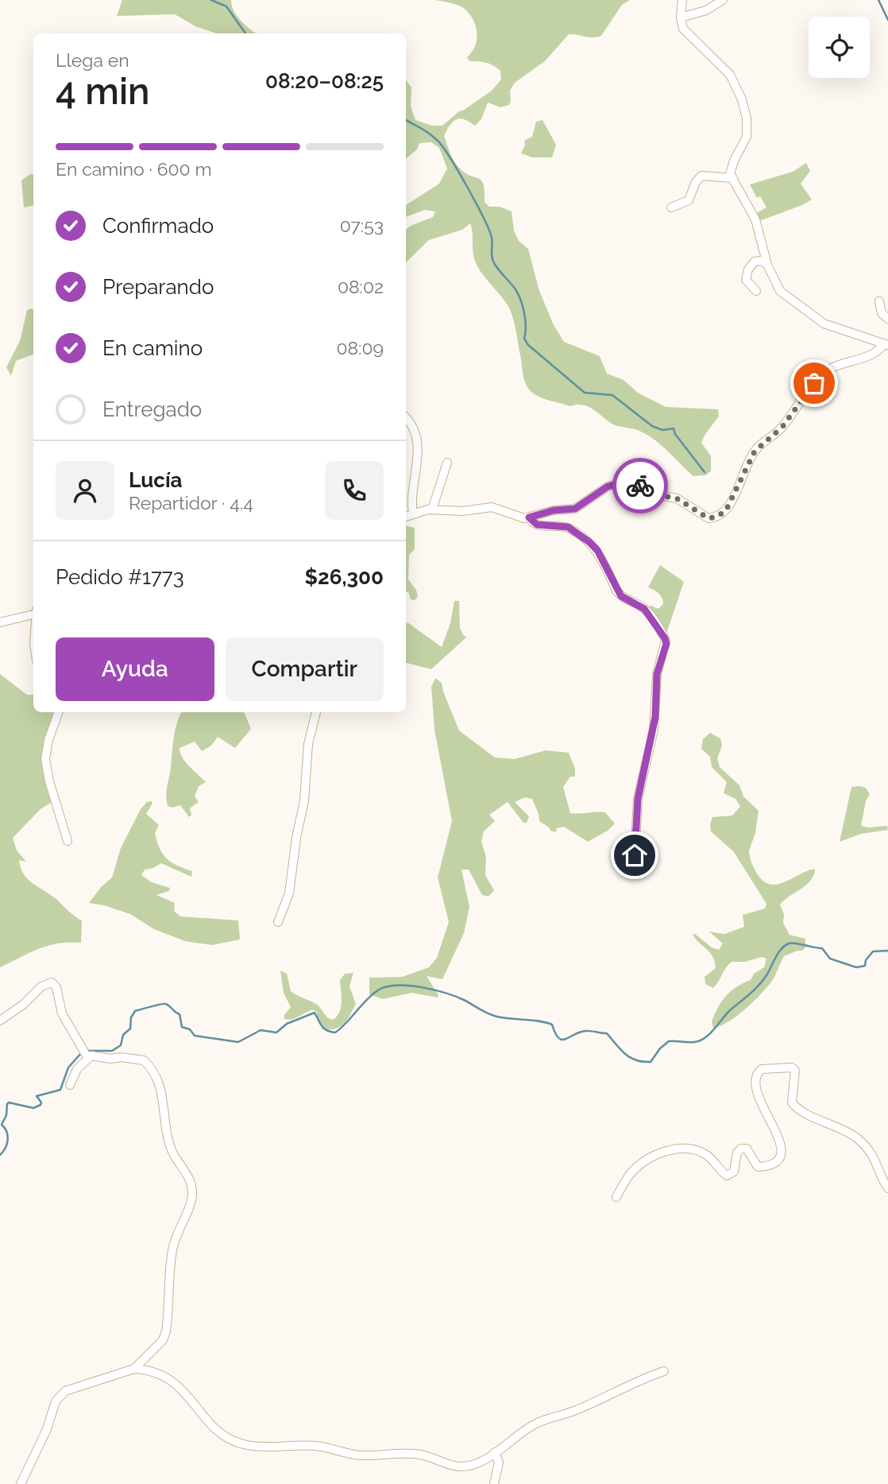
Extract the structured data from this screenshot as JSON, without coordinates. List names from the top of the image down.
{
  "page": {
    "heading": ["4 min", "Llega en", "08:20–08:25"],
    "panel": [
      "Lucía",
      "Repartidor · 4.4",
      "Pedido #1773",
      "$26,300"
    ],
    "bar": "En camino · 600 m",
    "list": [
      ["Confirmado", "07:53"],
      ["Preparando", "08:02"],
      ["En camino", "08:09"],
      "Entregado"
    ],
    "buttons": ["Ayuda", "Compartir"]
  }
}
